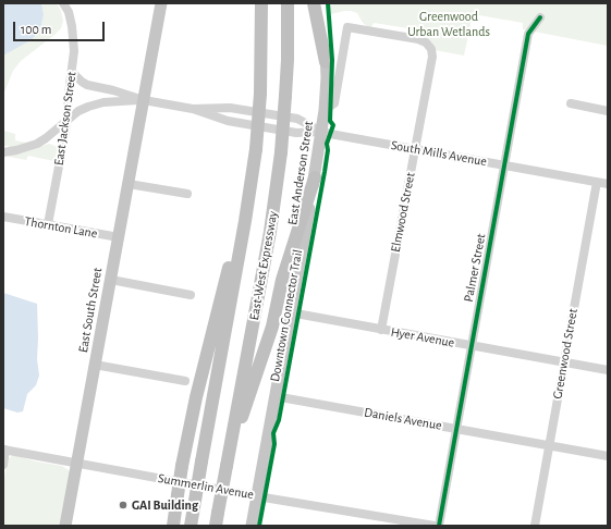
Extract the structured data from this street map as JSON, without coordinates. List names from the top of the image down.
{
  "streets": {
    "highway": ["East-West Expressway"],
    "main road": ["East Anderson Street", "East South Street"],
    "street": [
      "East Jackson Street",
      "South Mills Avenue",
      "Elmwood Street",
      "Thornton Lane",
      "Palmer Street",
      "Hyer Avenue",
      "Greenwood Street",
      "Daniels Avenue",
      "Summerlin Avenue"
    ],
    "cycle path": ["Downtown Connector Trail"]
  },
  "crossings": [
    ["East Jackson Street", "South Mills Avenue"],
    ["East Jackson Street", "Thornton Lane"],
    ["South Mills Avenue", "East Anderson Street"],
    ["South Mills Avenue", "Elmwood Street"],
    ["South Mills Avenue", "Palmer Street"],
    ["South Mills Avenue", "East South Street"],
    ["South Mills Avenue", "Greenwood Street"],
    ["East Anderson Street", "Elmwood Street"],
    ["East Anderson Street", "Hyer Avenue"],
    ["East Anderson Street", "Daniels Avenue"],
    ["East Anderson Street", "Summerlin Avenue"],
    ["Elmwood Street", "Hyer Avenue"],
    ["Thornton Lane", "East South Street"],
    ["Palmer Street", "Hyer Avenue"],
    ["Palmer Street", "Daniels Avenue"],
    ["East South Street", "Summerlin Avenue"],
    ["Hyer Avenue", "Greenwood Street"],
    ["Greenwood Street", "Daniels Avenue"]
  ],
  "parks": ["Greenwood Urban Wetlands"],
  "places": ["GAI Building"],
  "scale_bar": "100 m"
}
